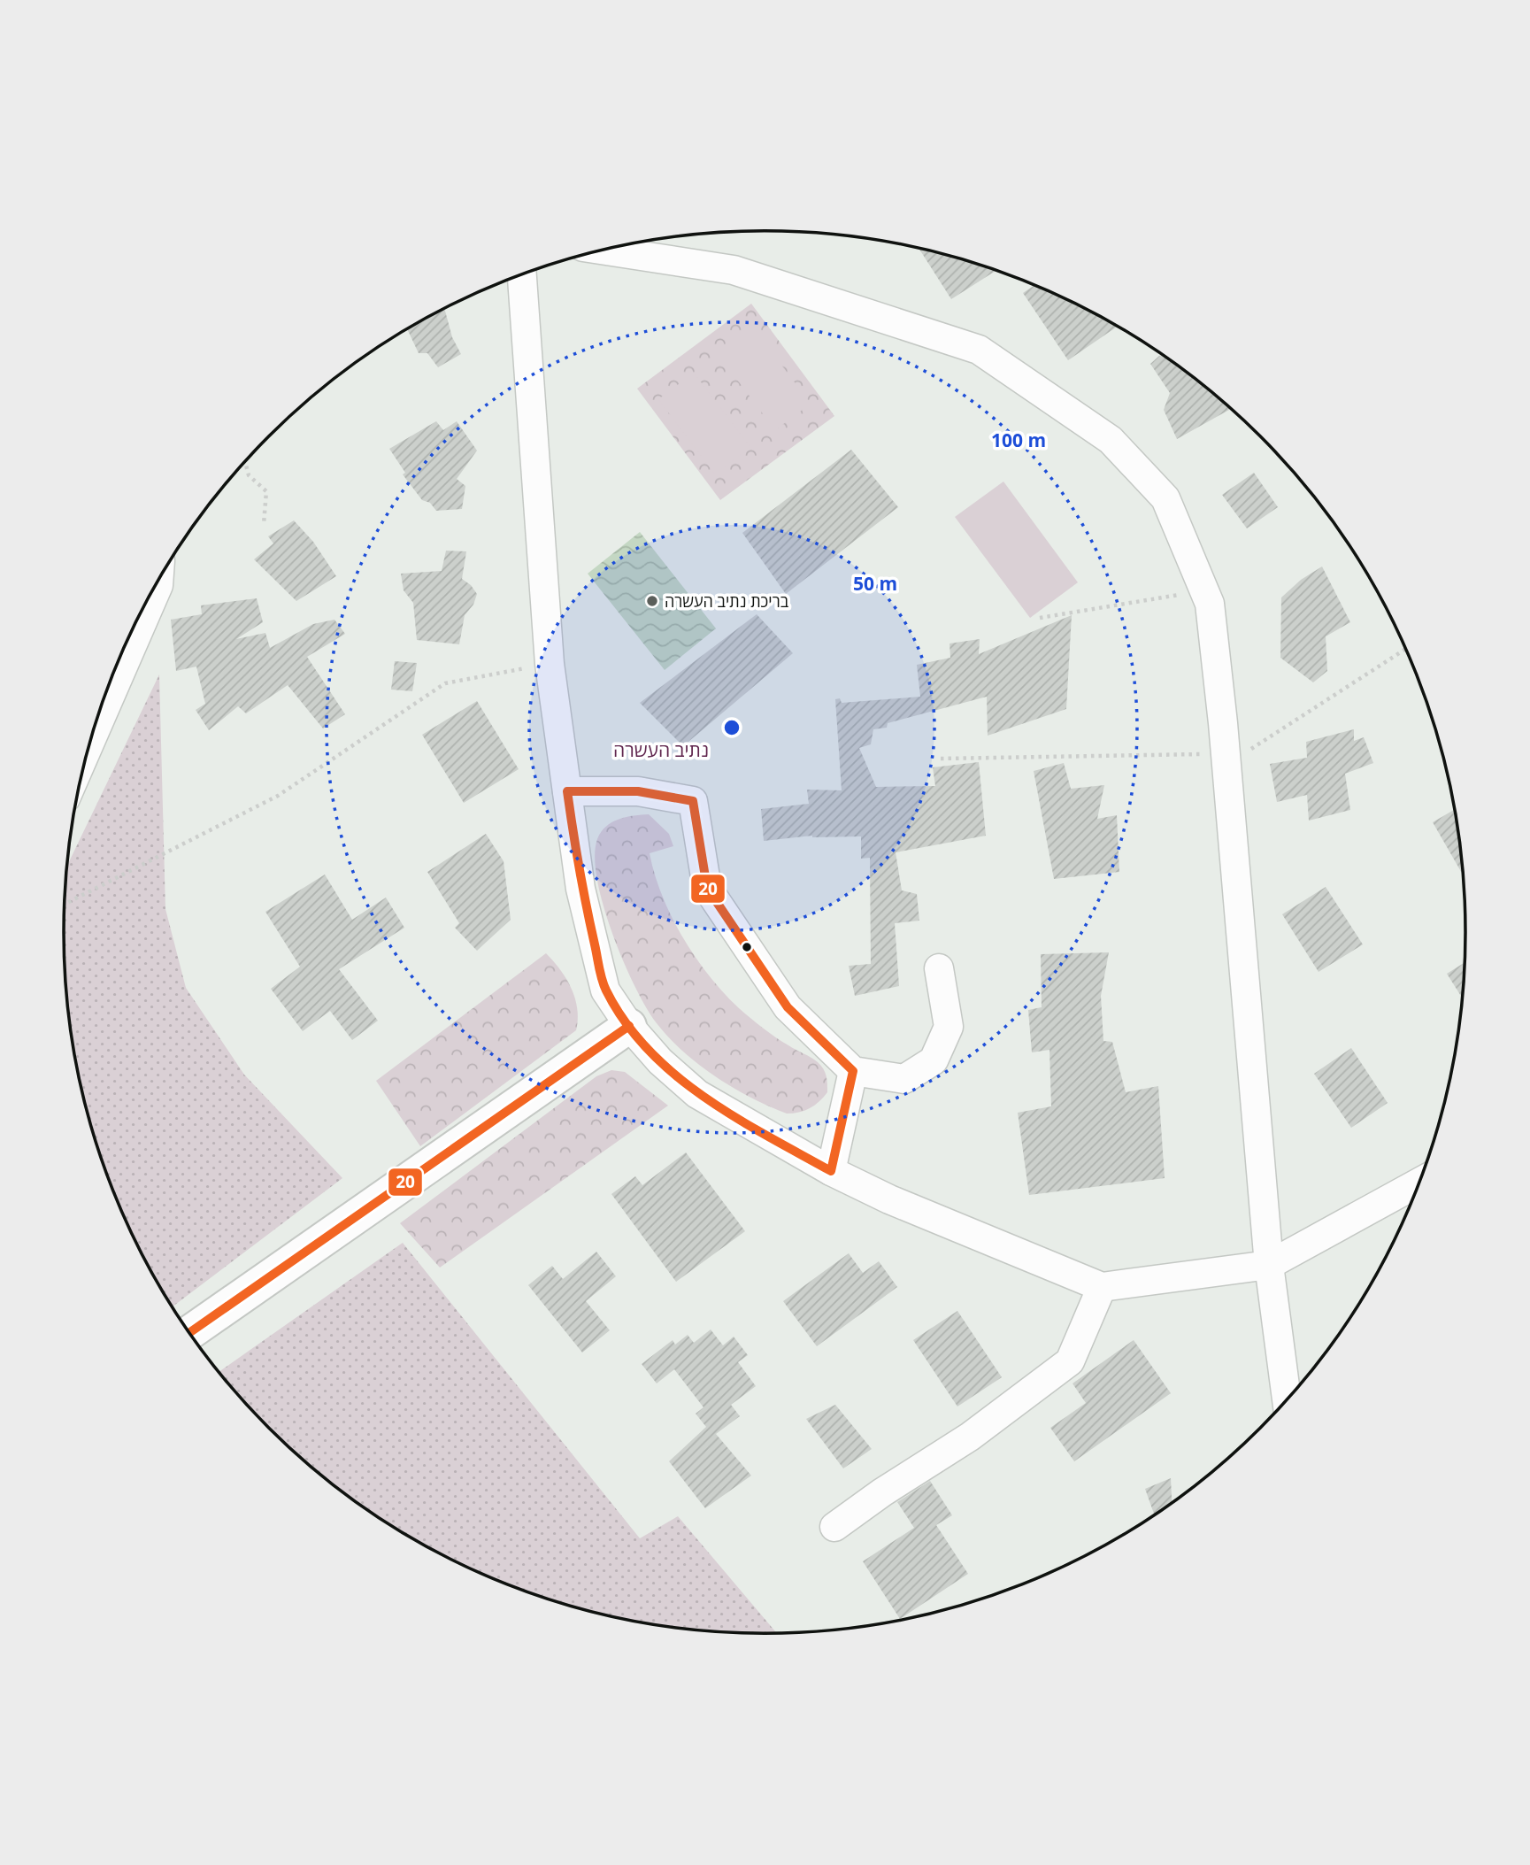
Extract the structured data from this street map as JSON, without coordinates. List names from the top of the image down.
{
  "districts": ["נתיב העשרה"],
  "places": ["בריכת נתיב העשרה"],
  "lines": ["transit line 20"],
  "rings": ["100 m", "50 m"]
}
